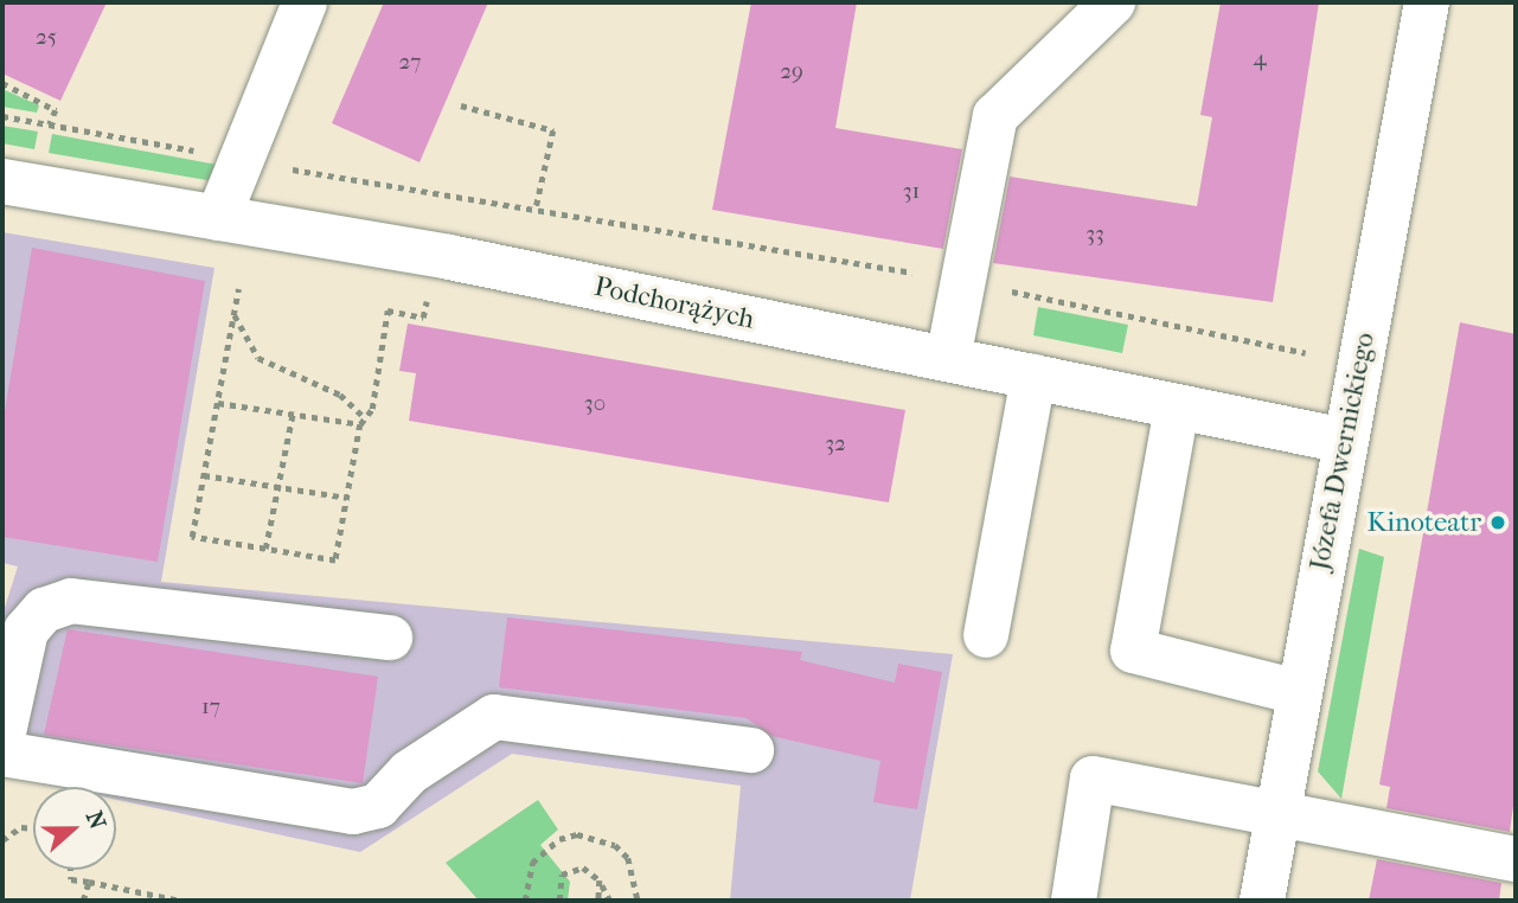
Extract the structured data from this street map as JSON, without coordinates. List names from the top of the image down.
{
  "streets": {
    "street": ["Podchorążych", "Józefa Dwernickiego"]
  },
  "crossings": [
    ["Podchorążych", "Józefa Dwernickiego"]
  ],
  "places": ["Kinoteatr"],
  "house_numbers": [
    "25",
    "4",
    "27",
    "29",
    "31",
    "33",
    "30",
    "32",
    "17"
  ],
  "north": "right"
}
